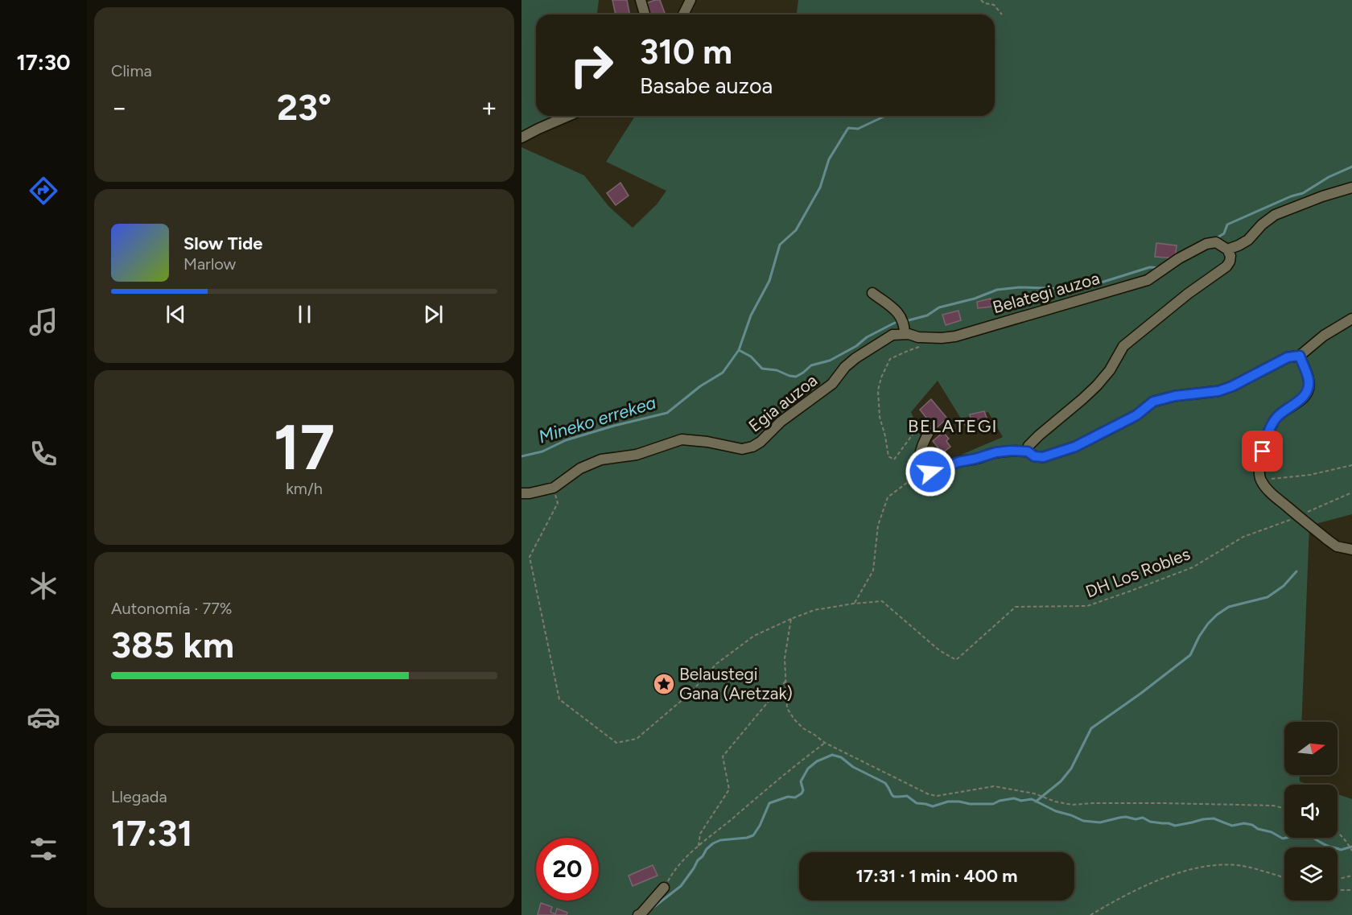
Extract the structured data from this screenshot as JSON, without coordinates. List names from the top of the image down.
{
  "streets": {
    "lane": ["Belategi auzoa", "Egia auzoa"],
    "path": ["DH Los Robles"]
  },
  "crossings": [
    ["Belategi auzoa", "Egia auzoa"],
    ["Egia auzoa", "DH Los Robles"]
  ],
  "districts": ["BELATEGI"],
  "water": ["Mineko errekea"],
  "places": {
    "place": ["Belaustegi Gana (Aretzak)"]
  },
  "north": "right",
  "page": {
    "tabs": "17:30",
    "tile": [
      "Clima",
      ["17", "km/h"],
      ["Autonomía · 77%", "385 km"],
      ["Llegada", "17:31"]
    ],
    "turn": ["310 m", "Basabe auzoa"],
    "heat": ["−", "23°", "+"],
    "song": ["Slow Tide", "Marlow"],
    "limit": "20",
    "trip": "17:31 · 1 min · 400 m"
  }
}
